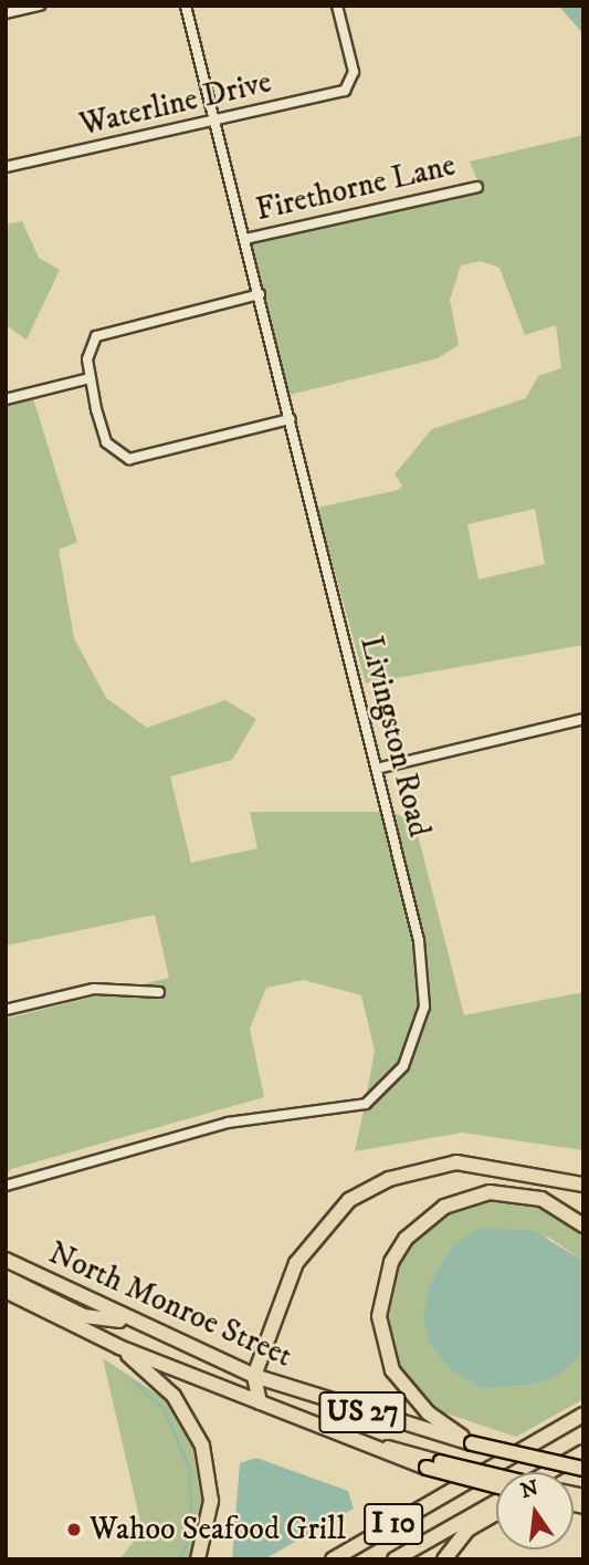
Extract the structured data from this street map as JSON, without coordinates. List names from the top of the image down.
{
  "streets": {
    "highway": ["North Monroe Street", "US 27", "I 10"],
    "street": ["Waterline Drive", "Firethorne Lane", "Livingston Road"]
  },
  "crossings": [
    ["Waterline Drive", "Livingston Road"],
    ["Firethorne Lane", "Livingston Road"],
    ["North Monroe Street", "US 27"]
  ],
  "places": ["Wahoo Seafood Grill"],
  "north": "top"
}
